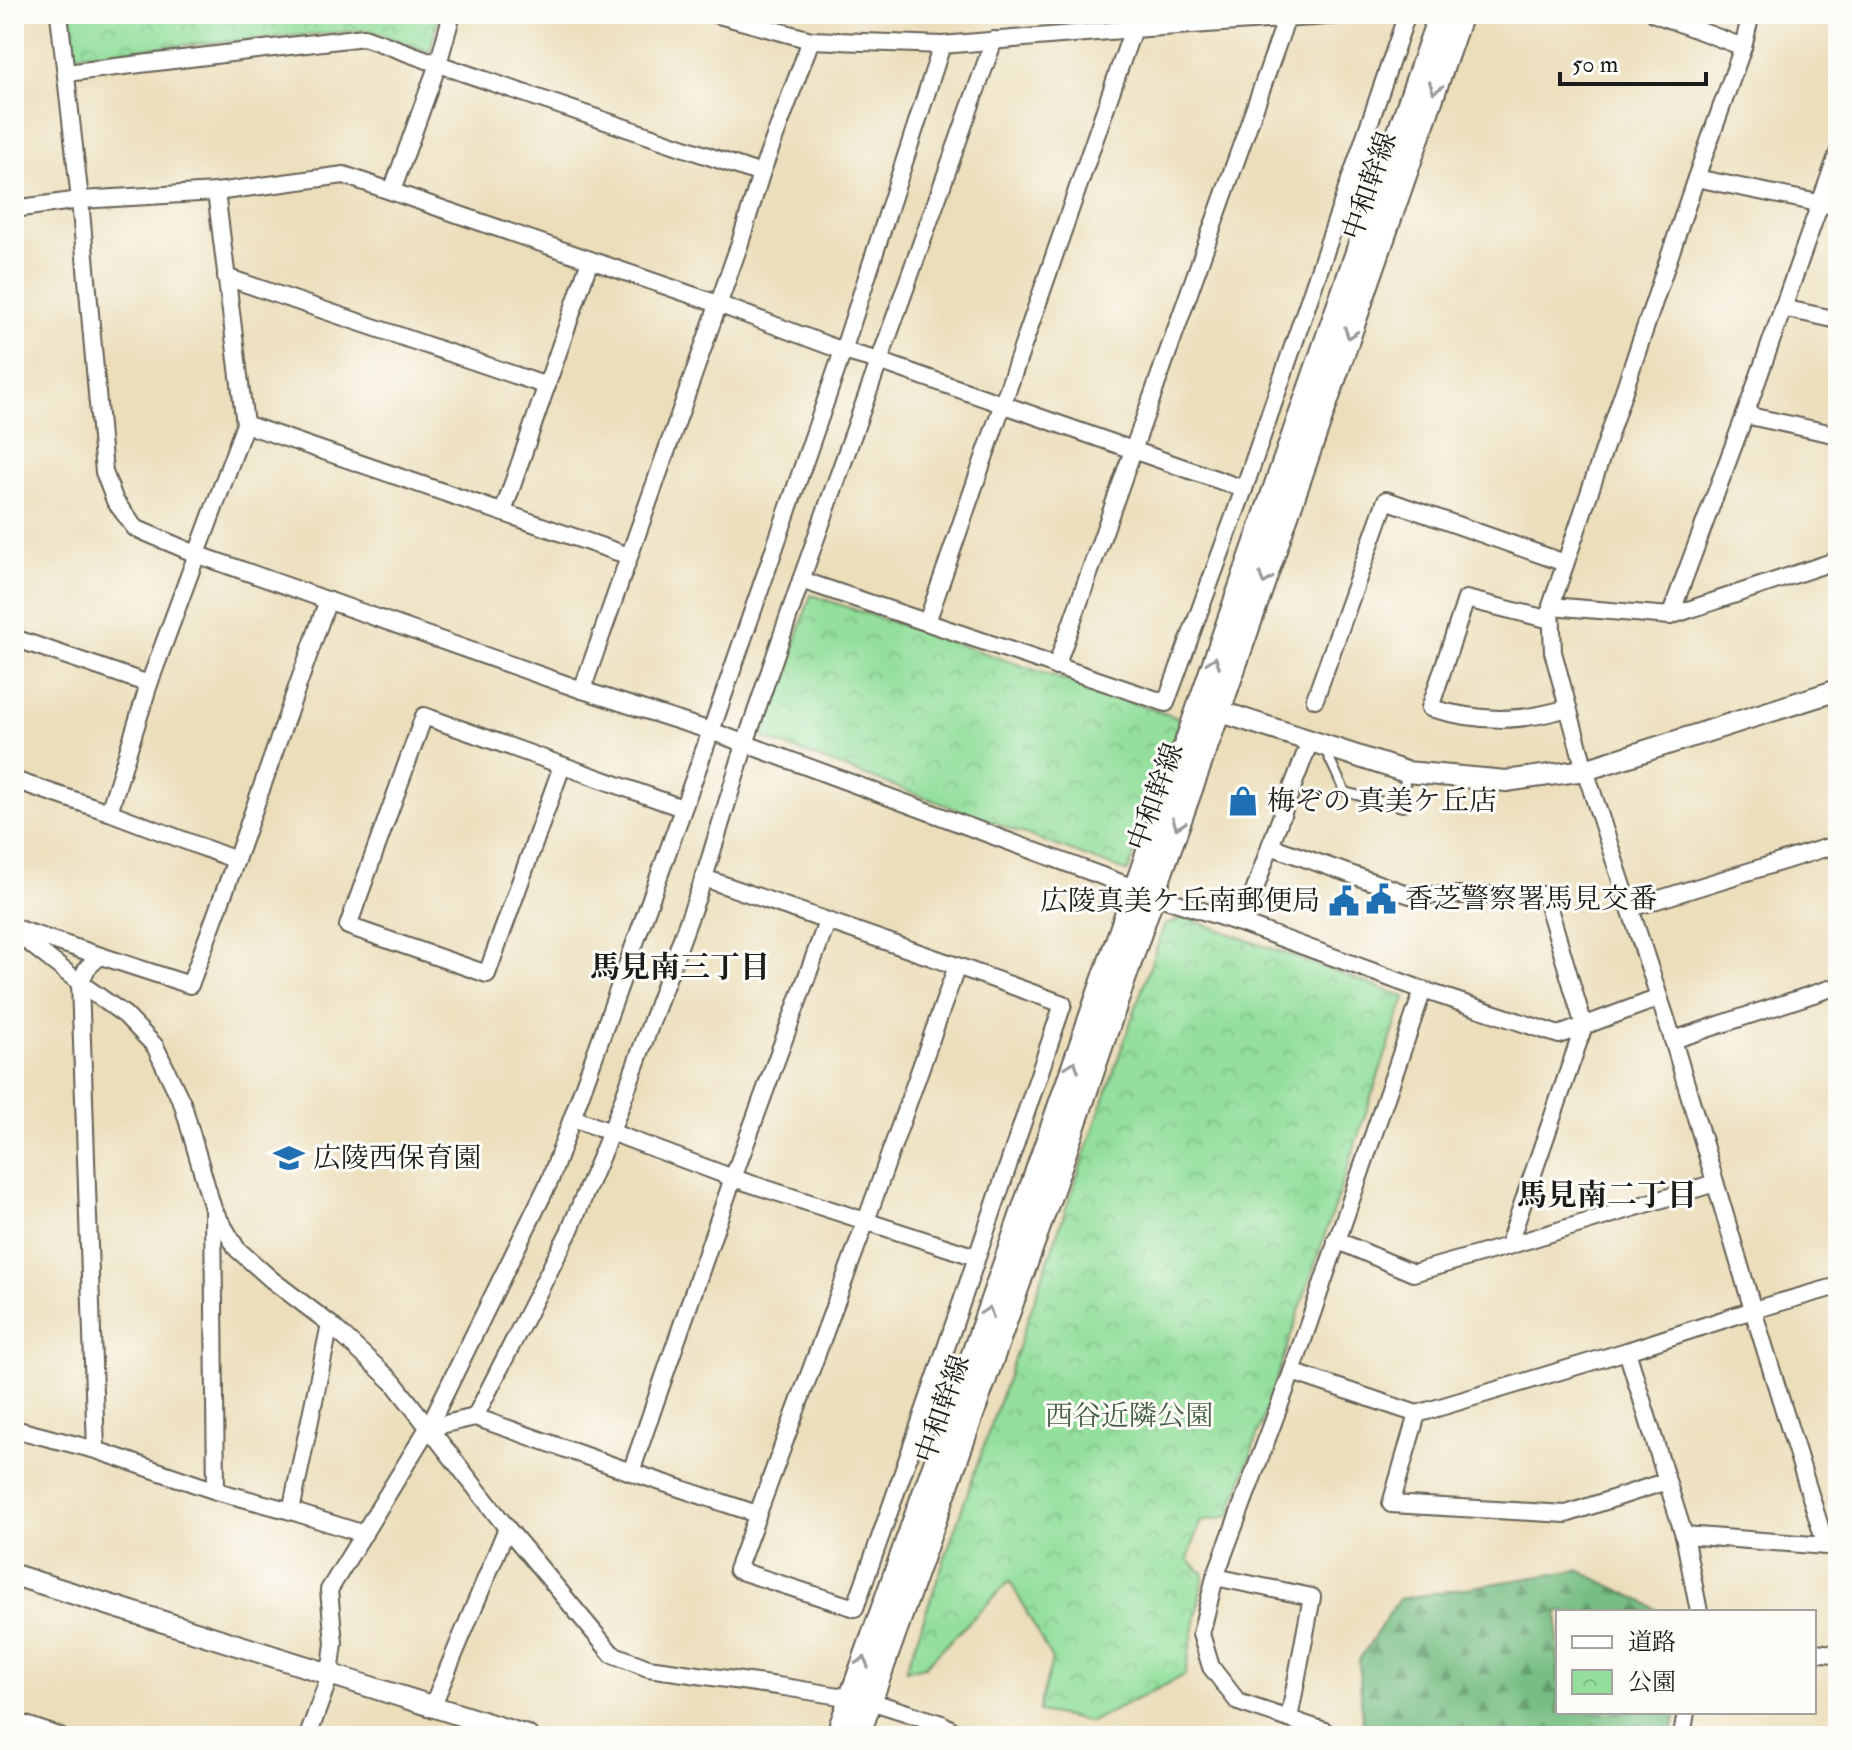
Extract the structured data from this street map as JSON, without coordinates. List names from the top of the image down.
{
  "streets": {
    "main road": ["中和幹線"]
  },
  "districts": ["馬見南三丁目", "馬見南二丁目"],
  "parks": ["西谷近隣公園"],
  "places": {
    "shop": ["梅ぞの 真美ケ丘店"],
    "public building": ["香芝警察署馬見交番", "広陵真美ケ丘南郵便局"],
    "school or university": ["広陵西保育園"]
  },
  "legend": ["道路", "公園"],
  "scale_bar": "50 m"
}
